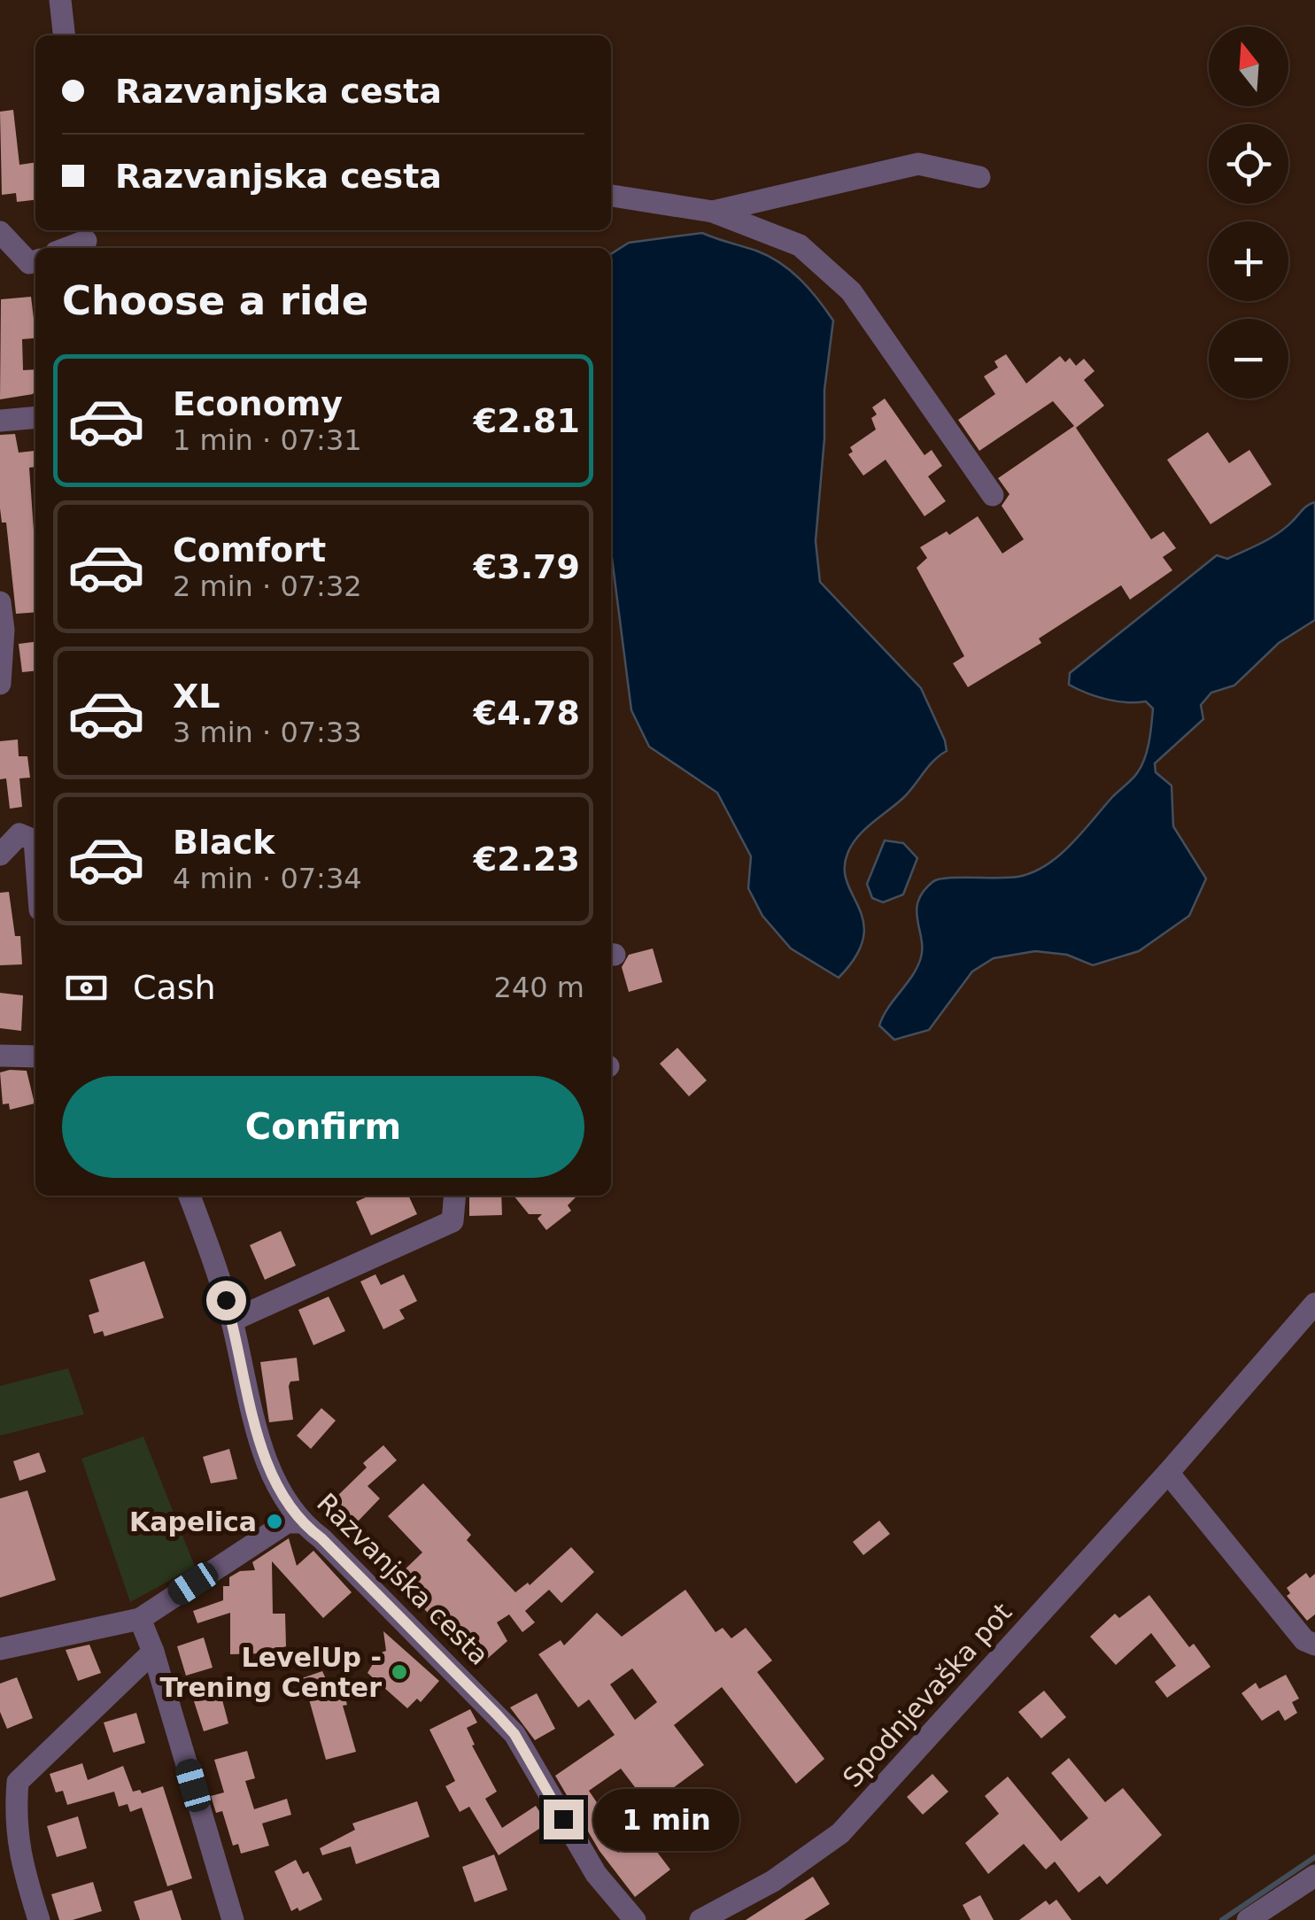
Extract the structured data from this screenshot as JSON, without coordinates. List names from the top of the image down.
{
  "streets": {
    "street": ["Razvanjska cesta", "Spodnjevaška pot"]
  },
  "places": ["Kapelica", "LevelUp - Trening Center"],
  "north": "top",
  "page": {
    "map_buttons": ["+", "−"],
    "banner": ["Razvanjska cesta", "Razvanjska cesta"],
    "heading": "Choose a ride",
    "list": [
      {
        "name": "Economy",
        "note": "1 min · 07:31",
        "value": "€2.81"
      },
      {
        "name": "Comfort",
        "note": "2 min · 07:32",
        "value": "€3.79"
      },
      {
        "name": "XL",
        "note": "3 min · 07:33",
        "value": "€4.78"
      },
      {
        "name": "Black",
        "note": "4 min · 07:34",
        "value": "€2.23"
      }
    ],
    "pay": ["Cash", "240 m"],
    "buttons": "Confirm",
    "bubble": "1 min"
  }
}
